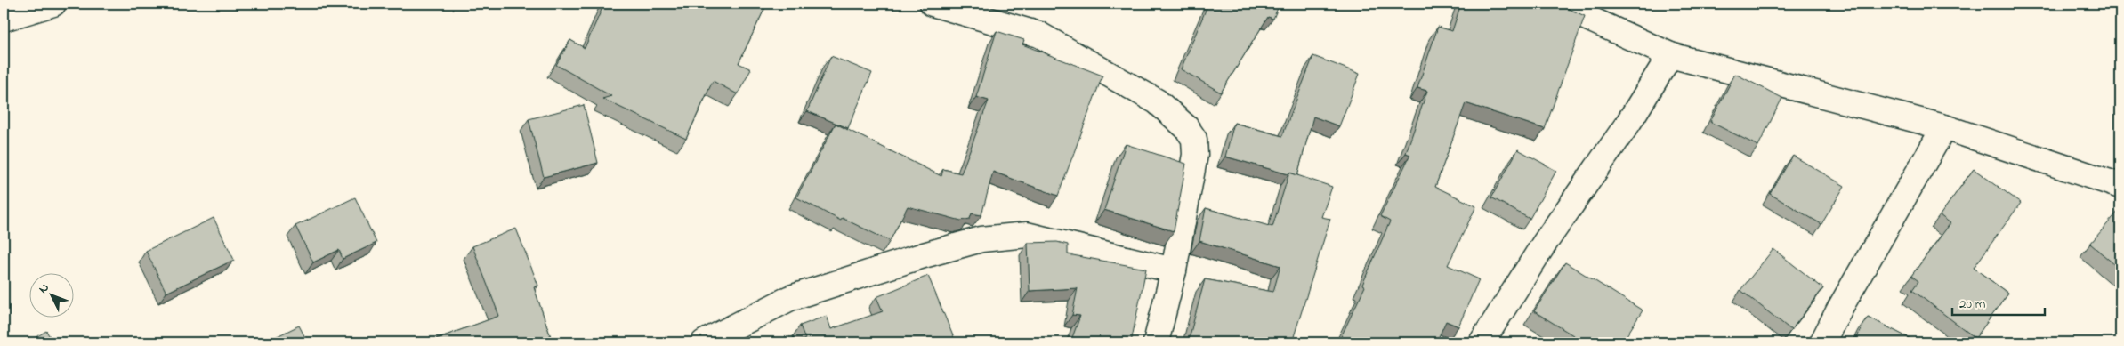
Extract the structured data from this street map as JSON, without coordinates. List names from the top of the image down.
{
  "scale_bar": "20 m",
  "north": "top left"
}
